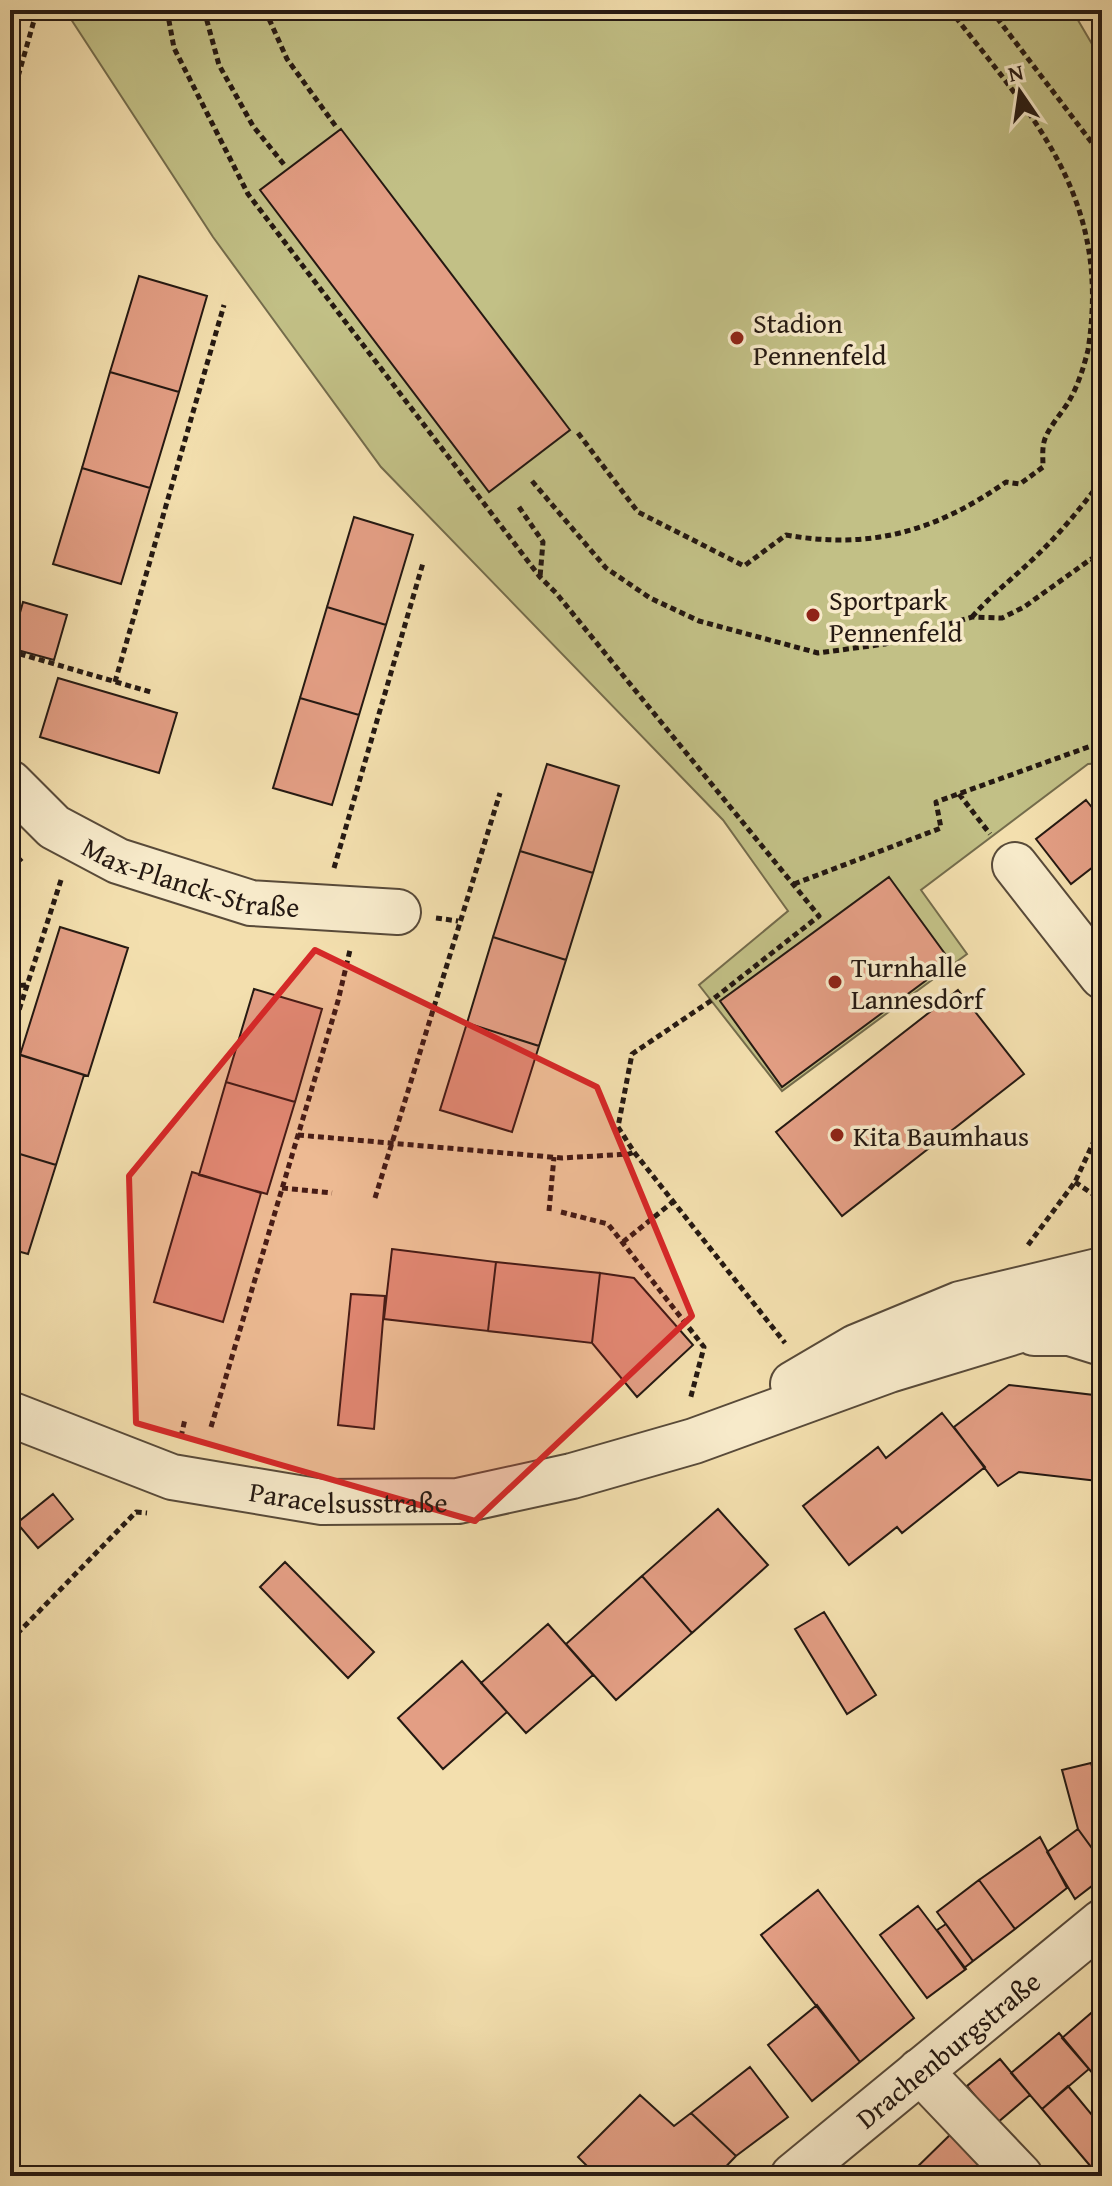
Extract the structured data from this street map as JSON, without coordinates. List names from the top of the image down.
{
  "streets": {
    "street": ["Max-Planck-Straße", "Paracelsusstraße", "Drachenburgstraße"]
  },
  "places": [
    "Stadion Pennenfeld",
    "Sportpark Pennenfeld",
    "Turnhalle Lannesdorf",
    "Kita Baumhaus"
  ],
  "north": "top"
}
